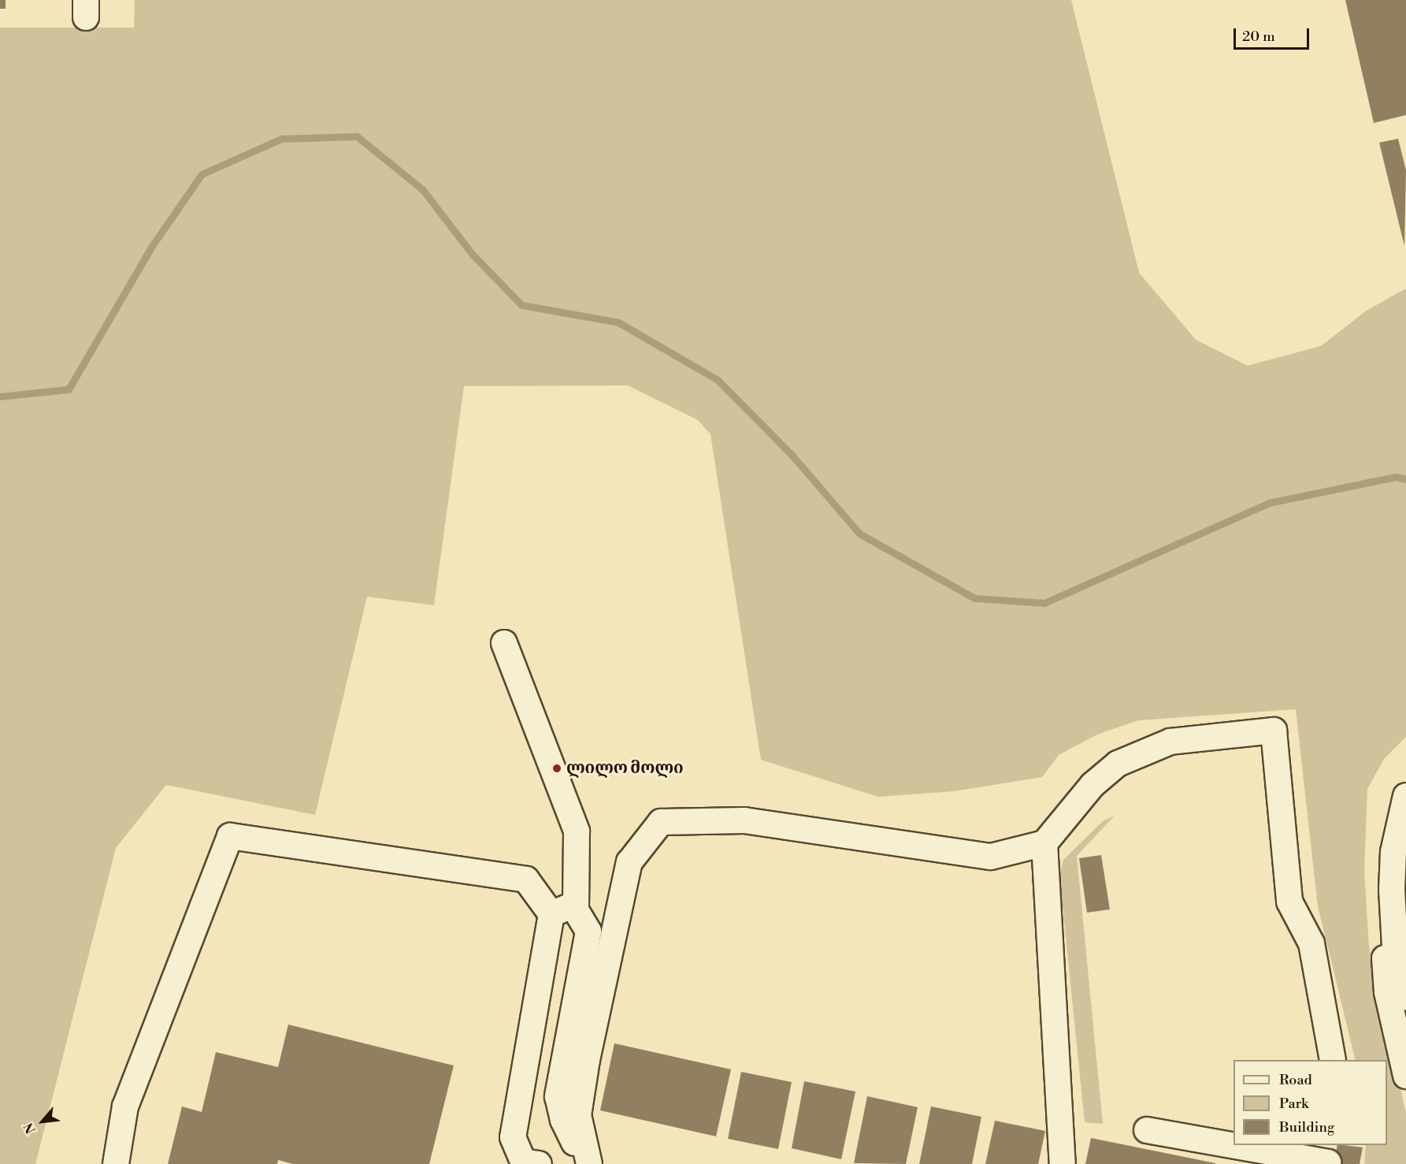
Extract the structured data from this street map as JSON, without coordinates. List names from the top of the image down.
{
  "places": ["ლილო მოლი"],
  "legend": ["Road", "Park", "Building"],
  "scale_bar": "20 m",
  "north": "bottom left"
}
